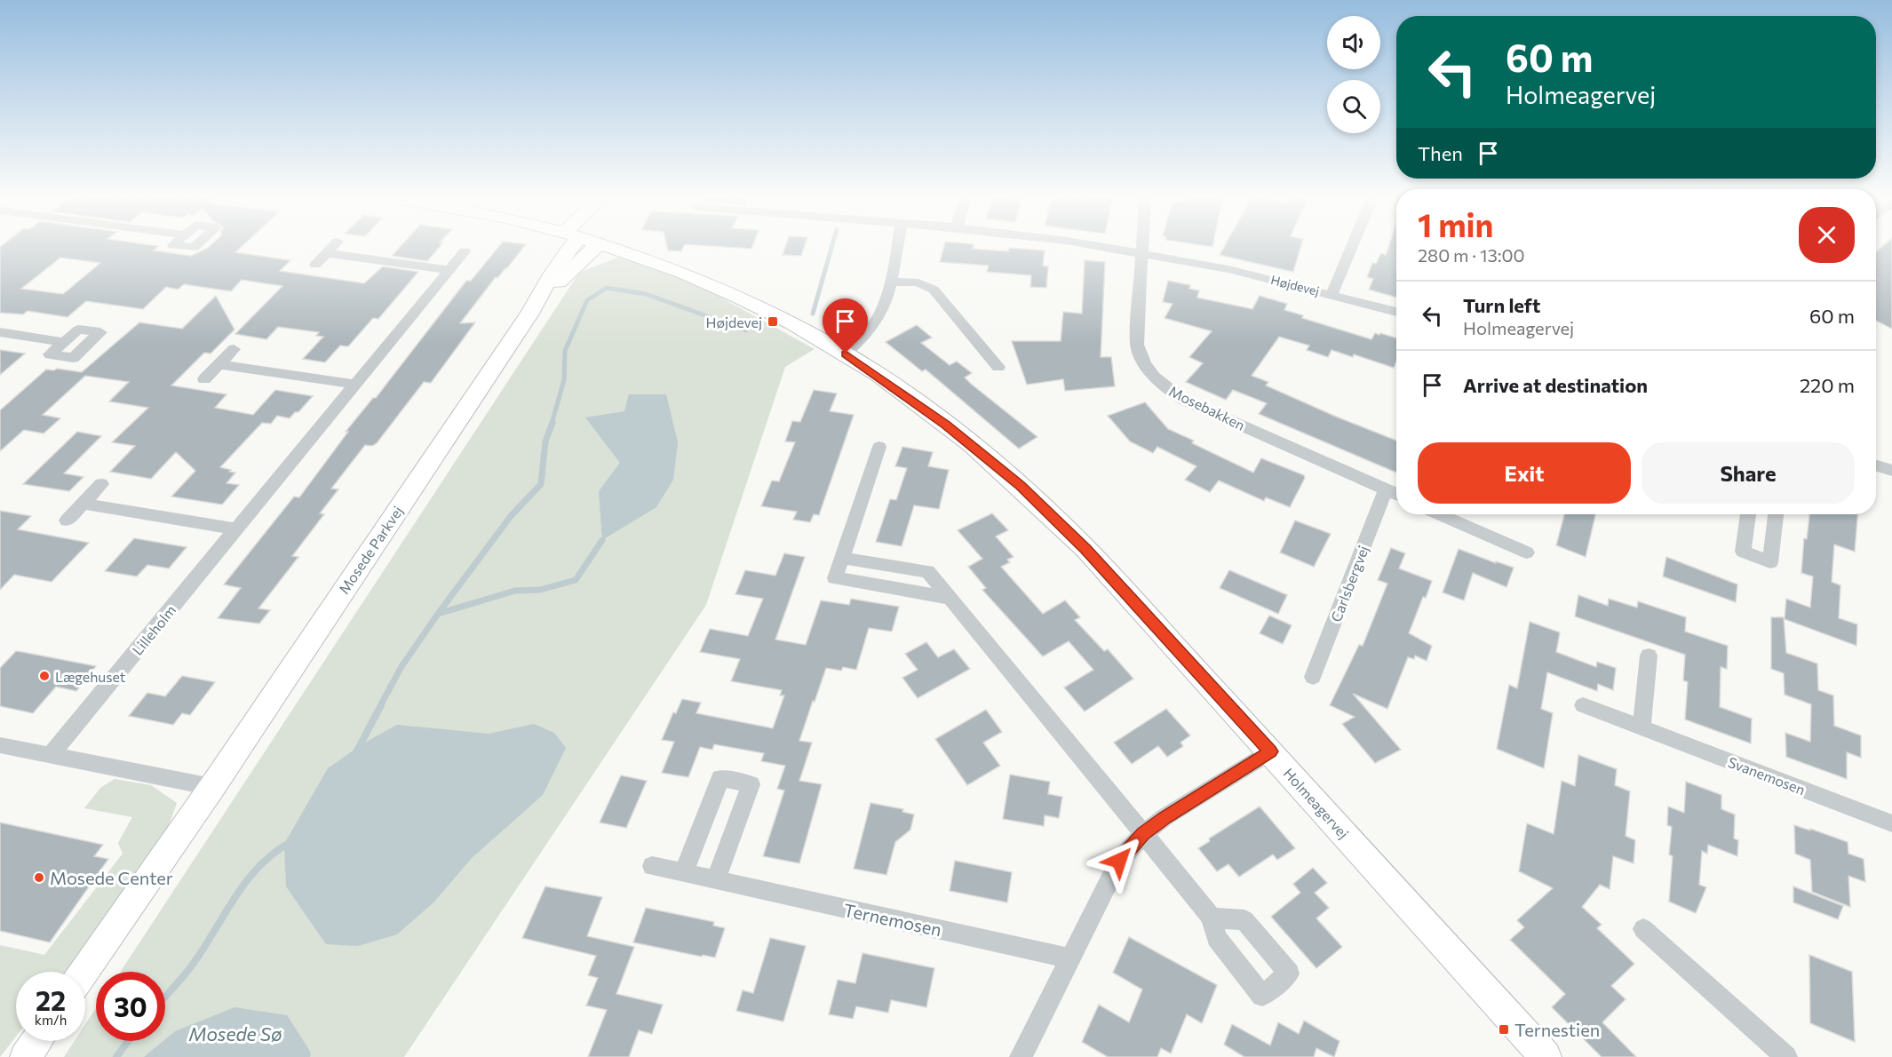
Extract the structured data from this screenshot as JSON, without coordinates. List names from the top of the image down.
{
  "streets": {
    "street": [
      "Højdevej",
      "Mosebakken",
      "Mosede Parkvej",
      "Carlsbergvej",
      "Lilleholm",
      "Svanemosen",
      "Holmeagervej",
      "Ternemosen"
    ]
  },
  "crossings": [
    ["Højdevej", "Mosebakken"],
    ["Mosebakken", "Carlsbergvej"]
  ],
  "water": ["Mosede Sø"],
  "places": {
    "transit": ["Højdevej", "Ternestien"],
    "other": ["Lægehuset", "Mosede Center"]
  },
  "page": {
    "turn": ["60 m", "Holmeagervej"],
    "then": "Then",
    "heading": ["1 min", "280 m · 13:00"],
    "list": [
      {
        "name": "Turn left",
        "note": "Holmeagervej",
        "value": "60 m"
      },
      {
        "name": "Arrive at destination",
        "value": "220 m"
      }
    ],
    "buttons": ["Exit", "Share"],
    "speed": "22 km/h",
    "limit": "30"
  }
}
